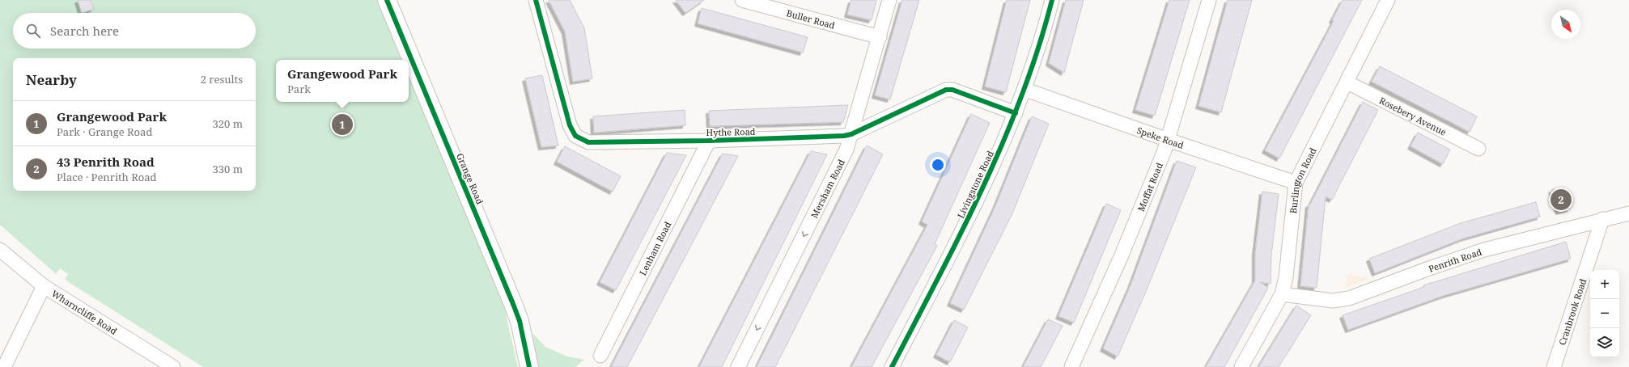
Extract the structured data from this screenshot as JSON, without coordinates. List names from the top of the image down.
{
  "streets": {
    "main road": ["Grange Road"],
    "street": [
      "Buller Road",
      "Rosebery Avenue",
      "Hythe Road",
      "Speke Road",
      "Burlington Road",
      "Livingstone Road",
      "Moffat Road",
      "Mersham Road",
      "Lenham Road",
      "Penrith Road",
      "Wharncliffe Road",
      "Cranbrook Road"
    ]
  },
  "crossings": [
    ["Buller Road", "Mersham Road"],
    ["Rosebery Avenue", "Burlington Road"],
    ["Hythe Road", "Livingstone Road"],
    ["Hythe Road", "Mersham Road"],
    ["Hythe Road", "Lenham Road"],
    ["Speke Road", "Burlington Road"],
    ["Speke Road", "Livingstone Road"],
    ["Speke Road", "Moffat Road"],
    ["Burlington Road", "Penrith Road"],
    ["Penrith Road", "Cranbrook Road"]
  ],
  "one_way": ["Mersham Road"],
  "north": "bottom right",
  "page": {
    "search": "Search here",
    "heading": ["Nearby", "2 results"],
    "popup": ["Grangewood Park", "Park"],
    "list": [
      {
        "mark": "1",
        "name": "Grangewood Park",
        "note": "Park · Grange Road",
        "value": "320 m"
      },
      {
        "mark": "2",
        "name": "43 Penrith Road",
        "note": "Place · Penrith Road",
        "value": "330 m"
      }
    ],
    "pins": ["1", "2"],
    "map_buttons": ["+", "−"]
  }
}
